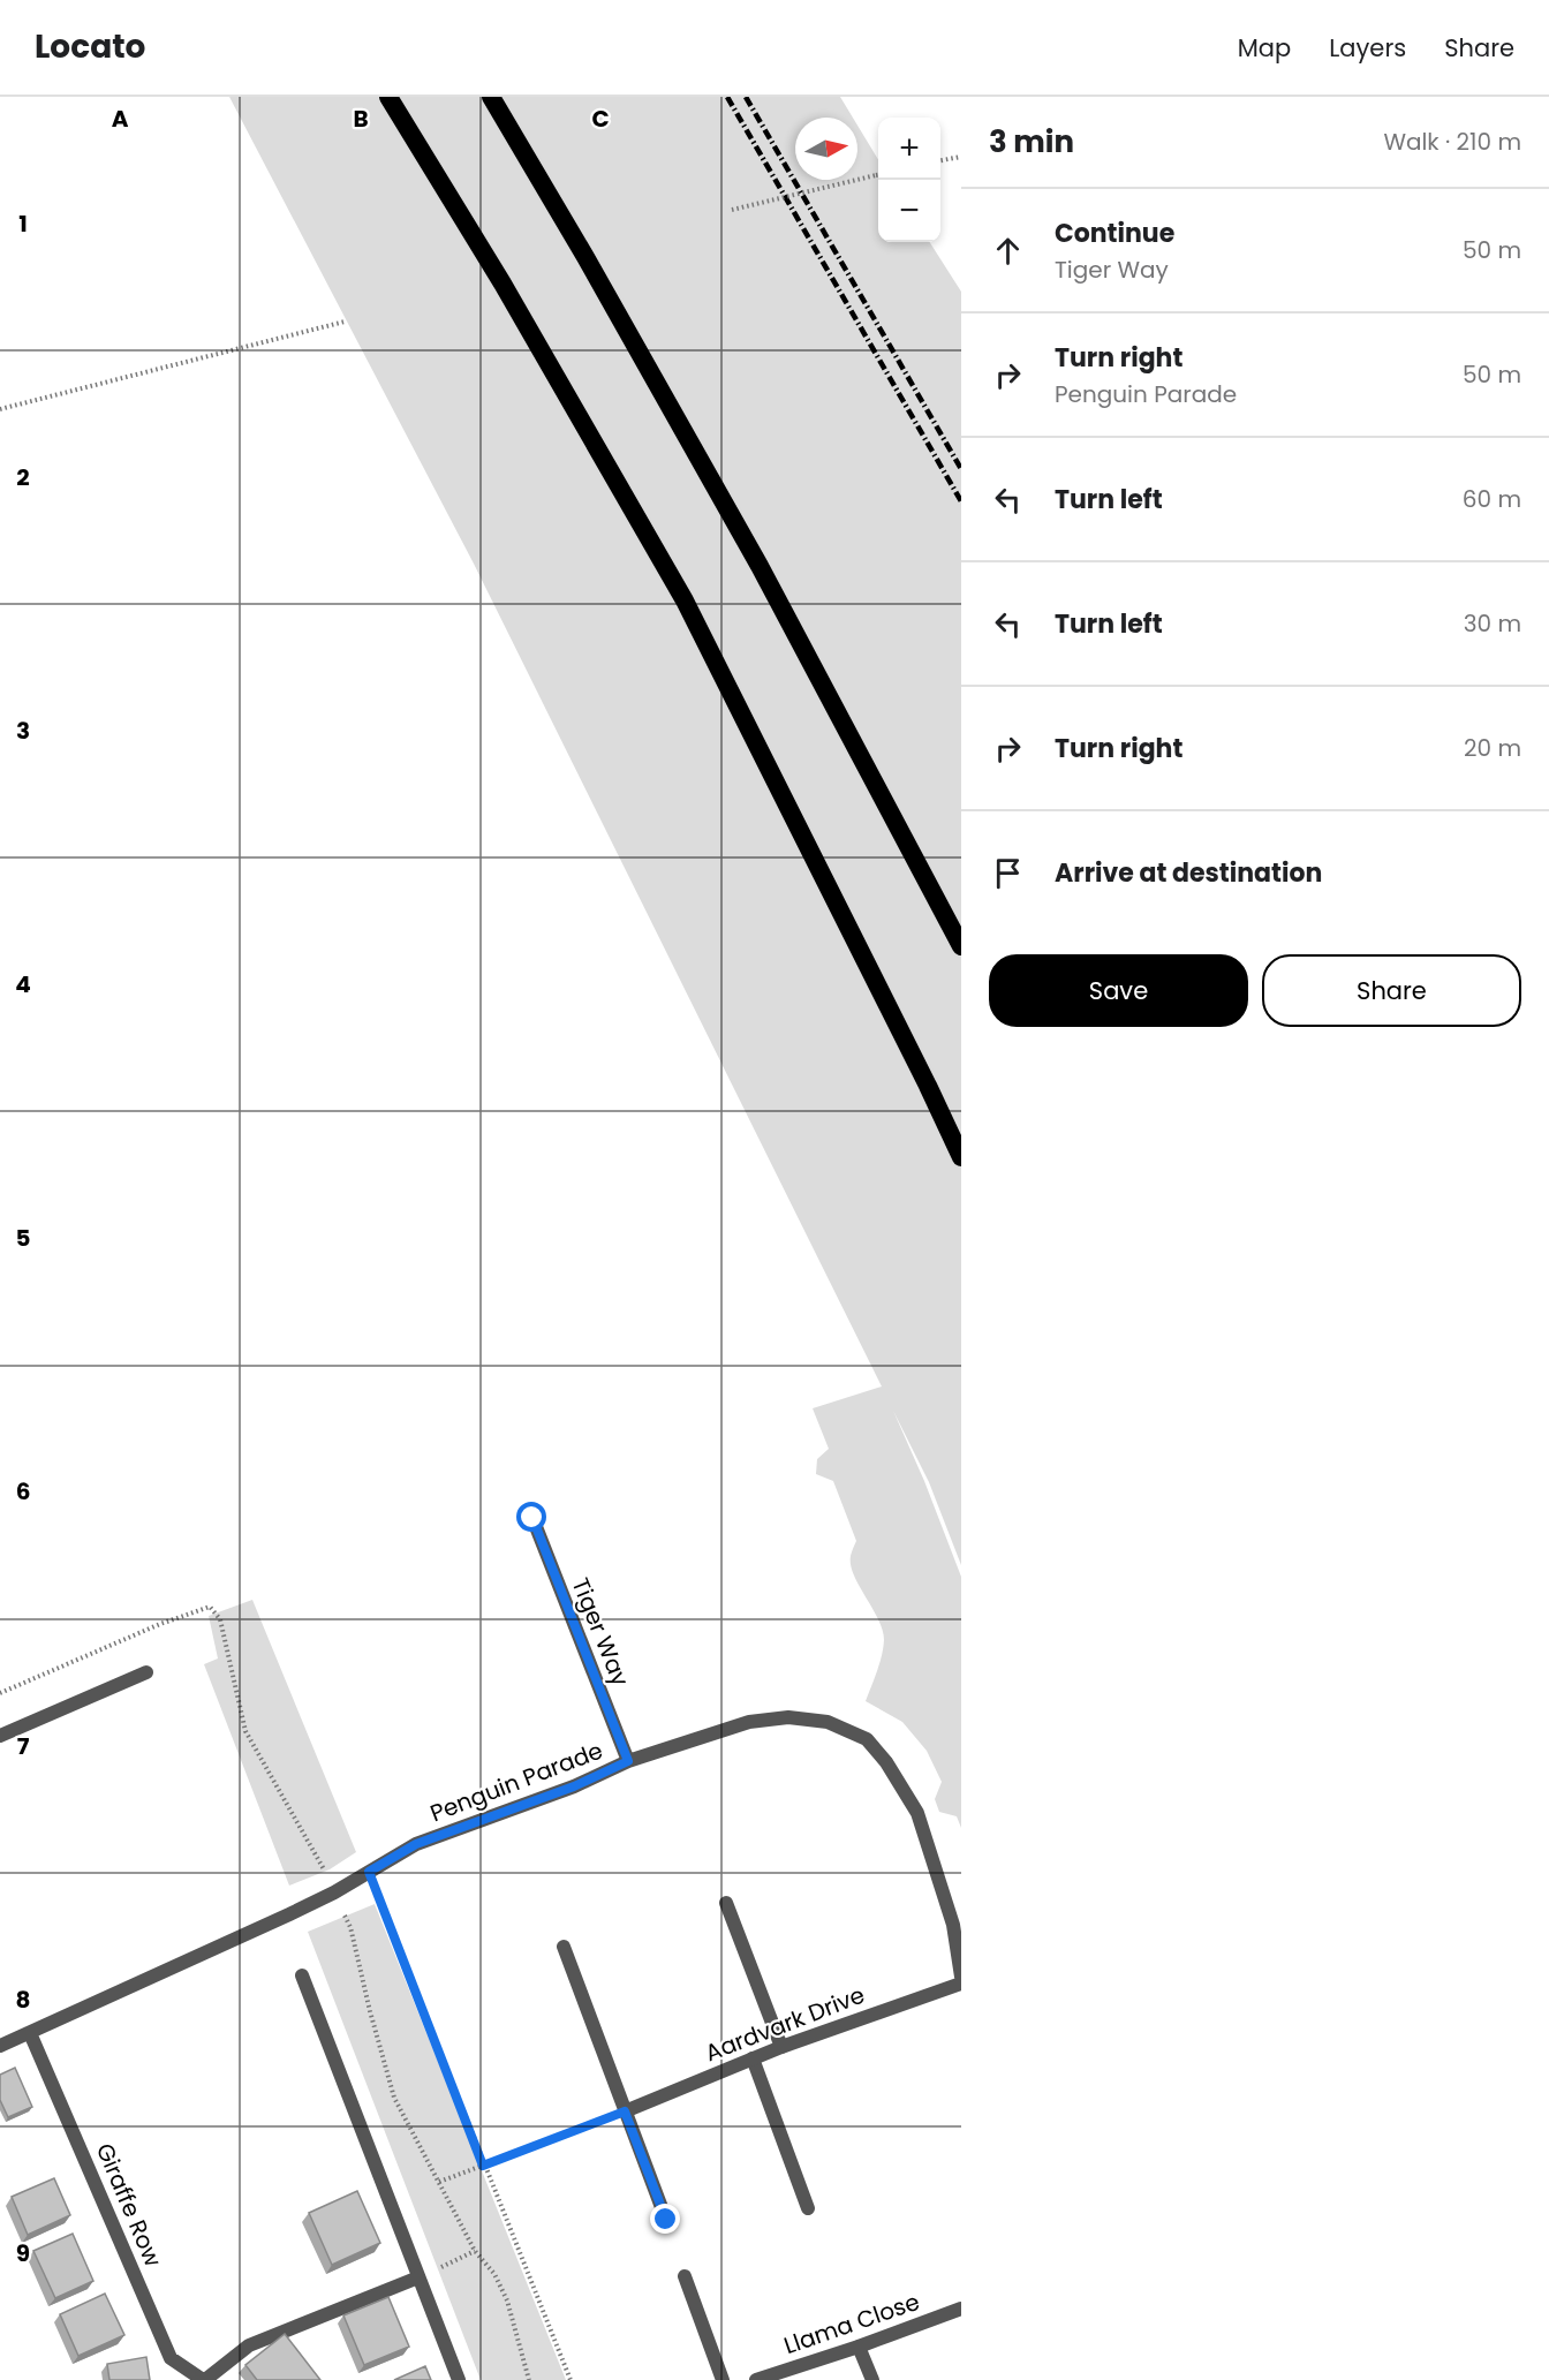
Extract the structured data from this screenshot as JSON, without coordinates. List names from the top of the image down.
{
  "streets": {
    "street": [
      "Tiger Way",
      "Penguin Parade",
      "Aardvark Drive",
      "Giraffe Row",
      "Llama Close"
    ]
  },
  "crossings": [
    ["Tiger Way", "Penguin Parade"],
    ["Penguin Parade", "Giraffe Row"]
  ],
  "north": "right",
  "page": {
    "header": "Locato",
    "nav": ["Map", "Layers", "Share"],
    "heading": ["3 min", "Walk · 210 m"],
    "map_buttons": ["+", "−"],
    "list": [
      ["Continue", "Tiger Way", "50 m"],
      ["Turn right", "Penguin Parade", "50 m"],
      ["Turn left", "60 m"],
      ["Turn left", "30 m"],
      ["Turn right", "20 m"],
      "Arrive at destination"
    ],
    "buttons": ["Save", "Share"]
  },
  "grid": {
    "columns": ["A", "B", "C"],
    "rows": [
      "1",
      "2",
      "3",
      "4",
      "5",
      "6",
      "7",
      "8",
      "9"
    ]
  }
}
